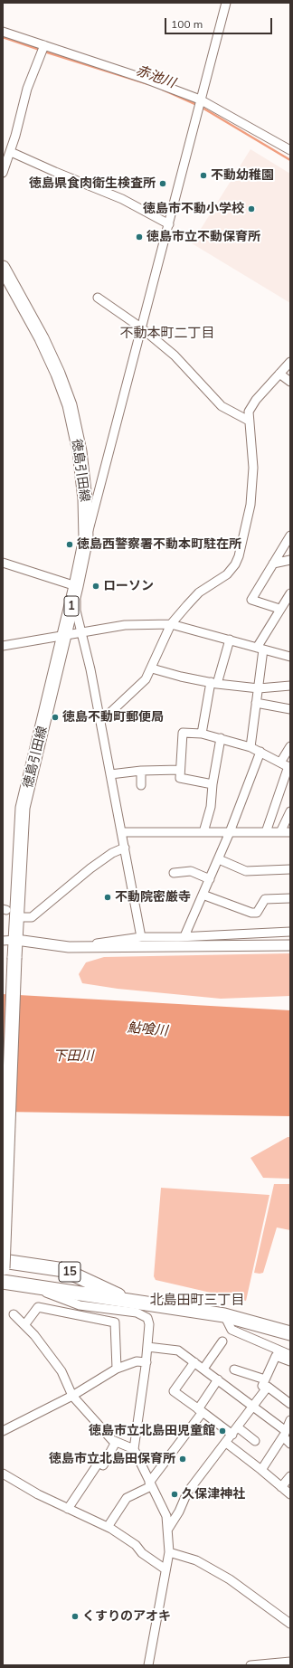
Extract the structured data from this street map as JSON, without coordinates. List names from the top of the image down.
{
  "streets": {
    "main road": ["徳島引田線", "1", "15"]
  },
  "districts": ["不動本町二丁目", "北島田町三丁目"],
  "water": ["赤池川", "鮎喰川", "下田川"],
  "places": [
    "不動幼稚園",
    "徳島県食肉衛生検査所",
    "徳島市不動小学校",
    "徳島市立不動保育所",
    "徳島西警察署不動本町駐在所",
    "ローソン",
    "徳島不動町郵便局",
    "不動院密厳寺",
    "徳島市立北島田児童館",
    "徳島市立北島田保育所",
    "久保津神社",
    "くすりのアオキ"
  ],
  "scale_bar": "100 m"
}
